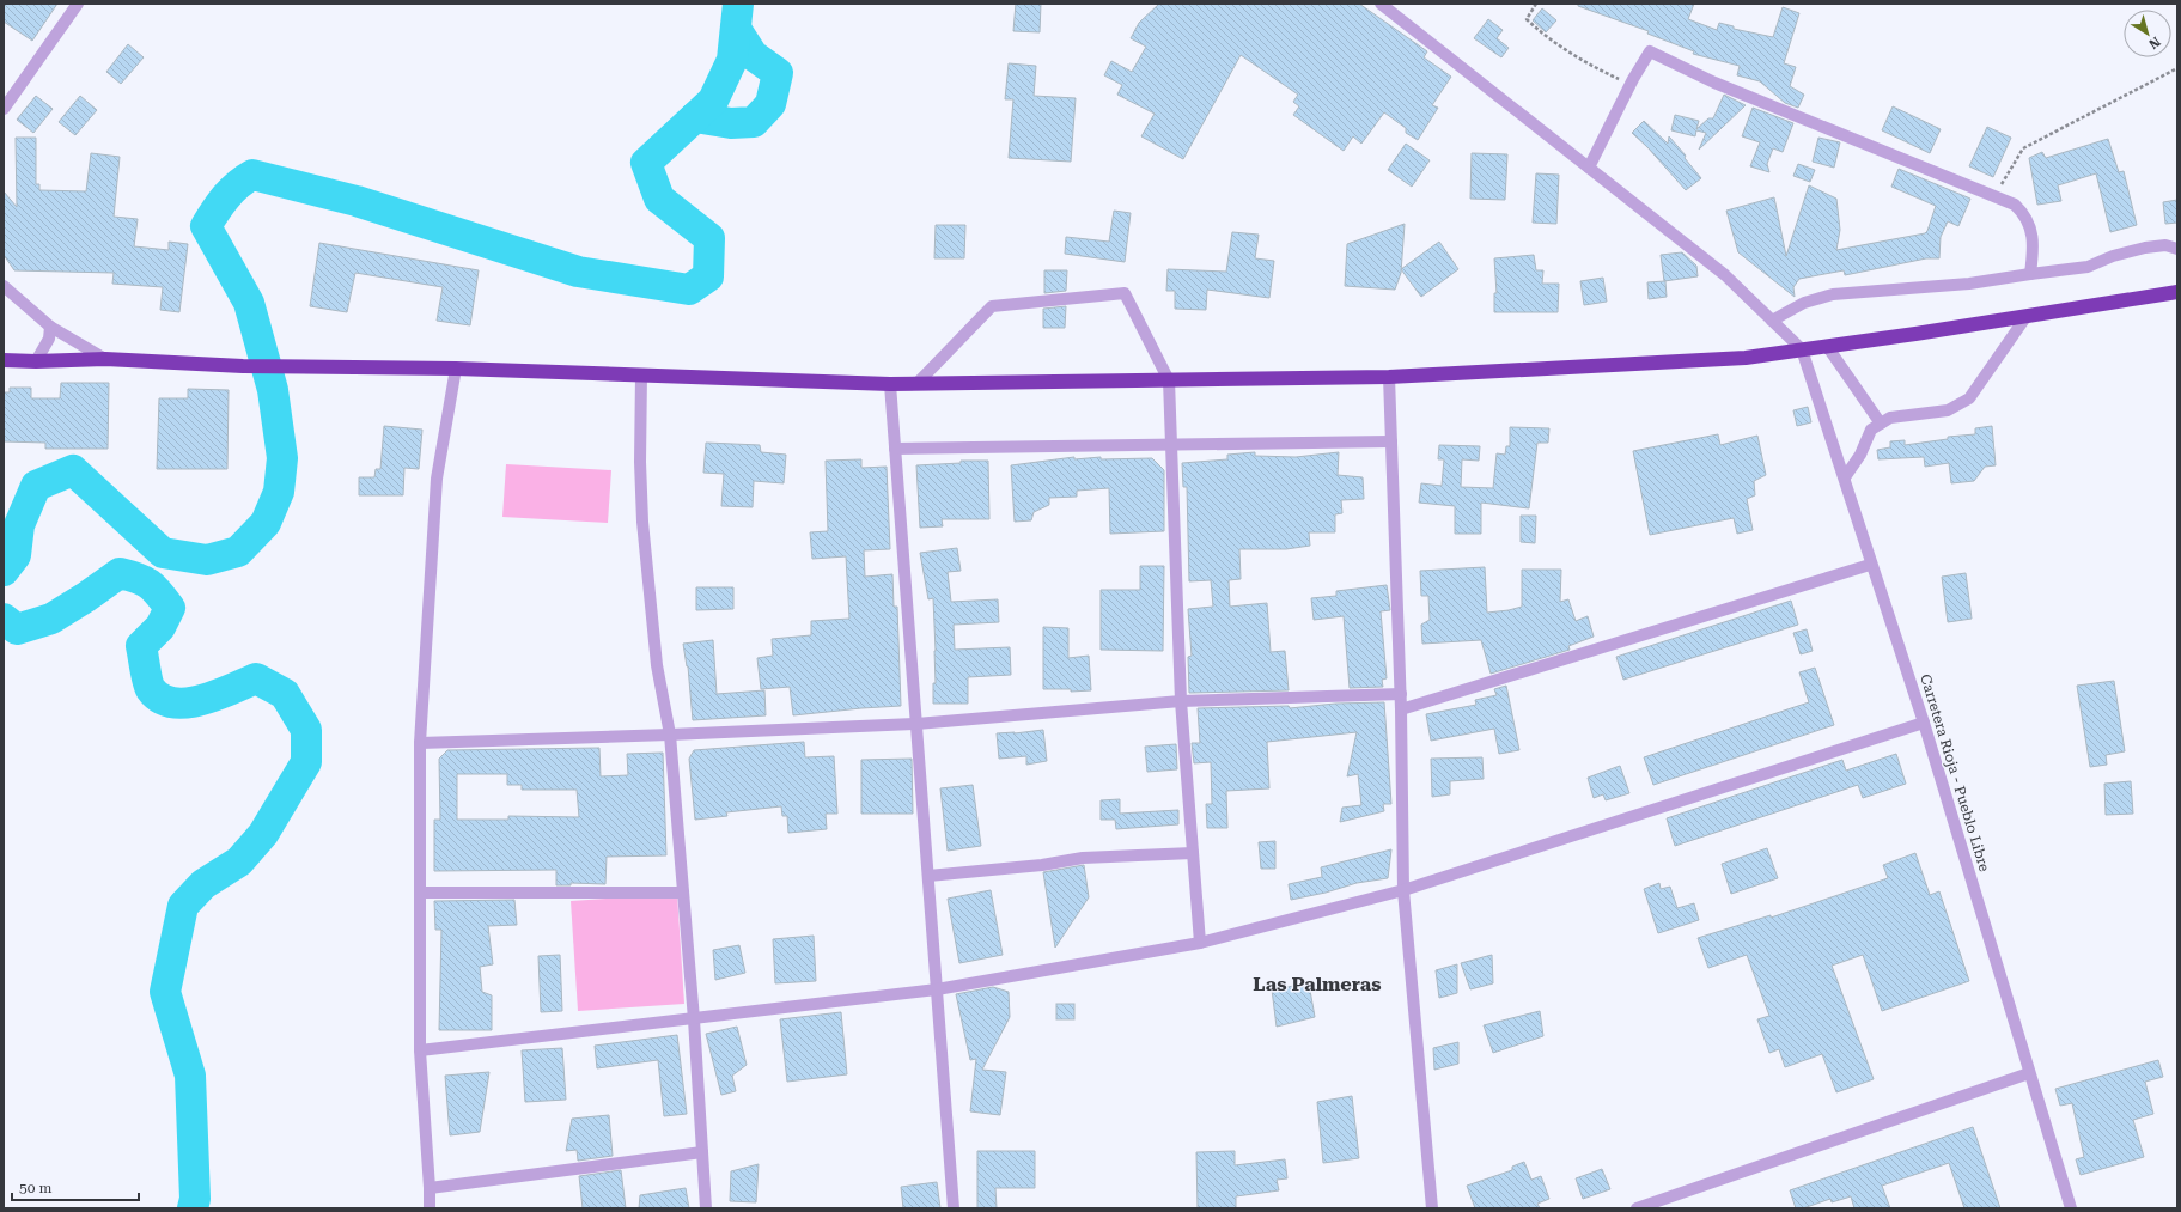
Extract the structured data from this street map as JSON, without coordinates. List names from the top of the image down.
{
  "streets": {
    "street": ["Carretera Rioja - Pueblo Libre"]
  },
  "districts": ["Las Palmeras"],
  "scale_bar": "50 m",
  "north": "bottom right"
}
